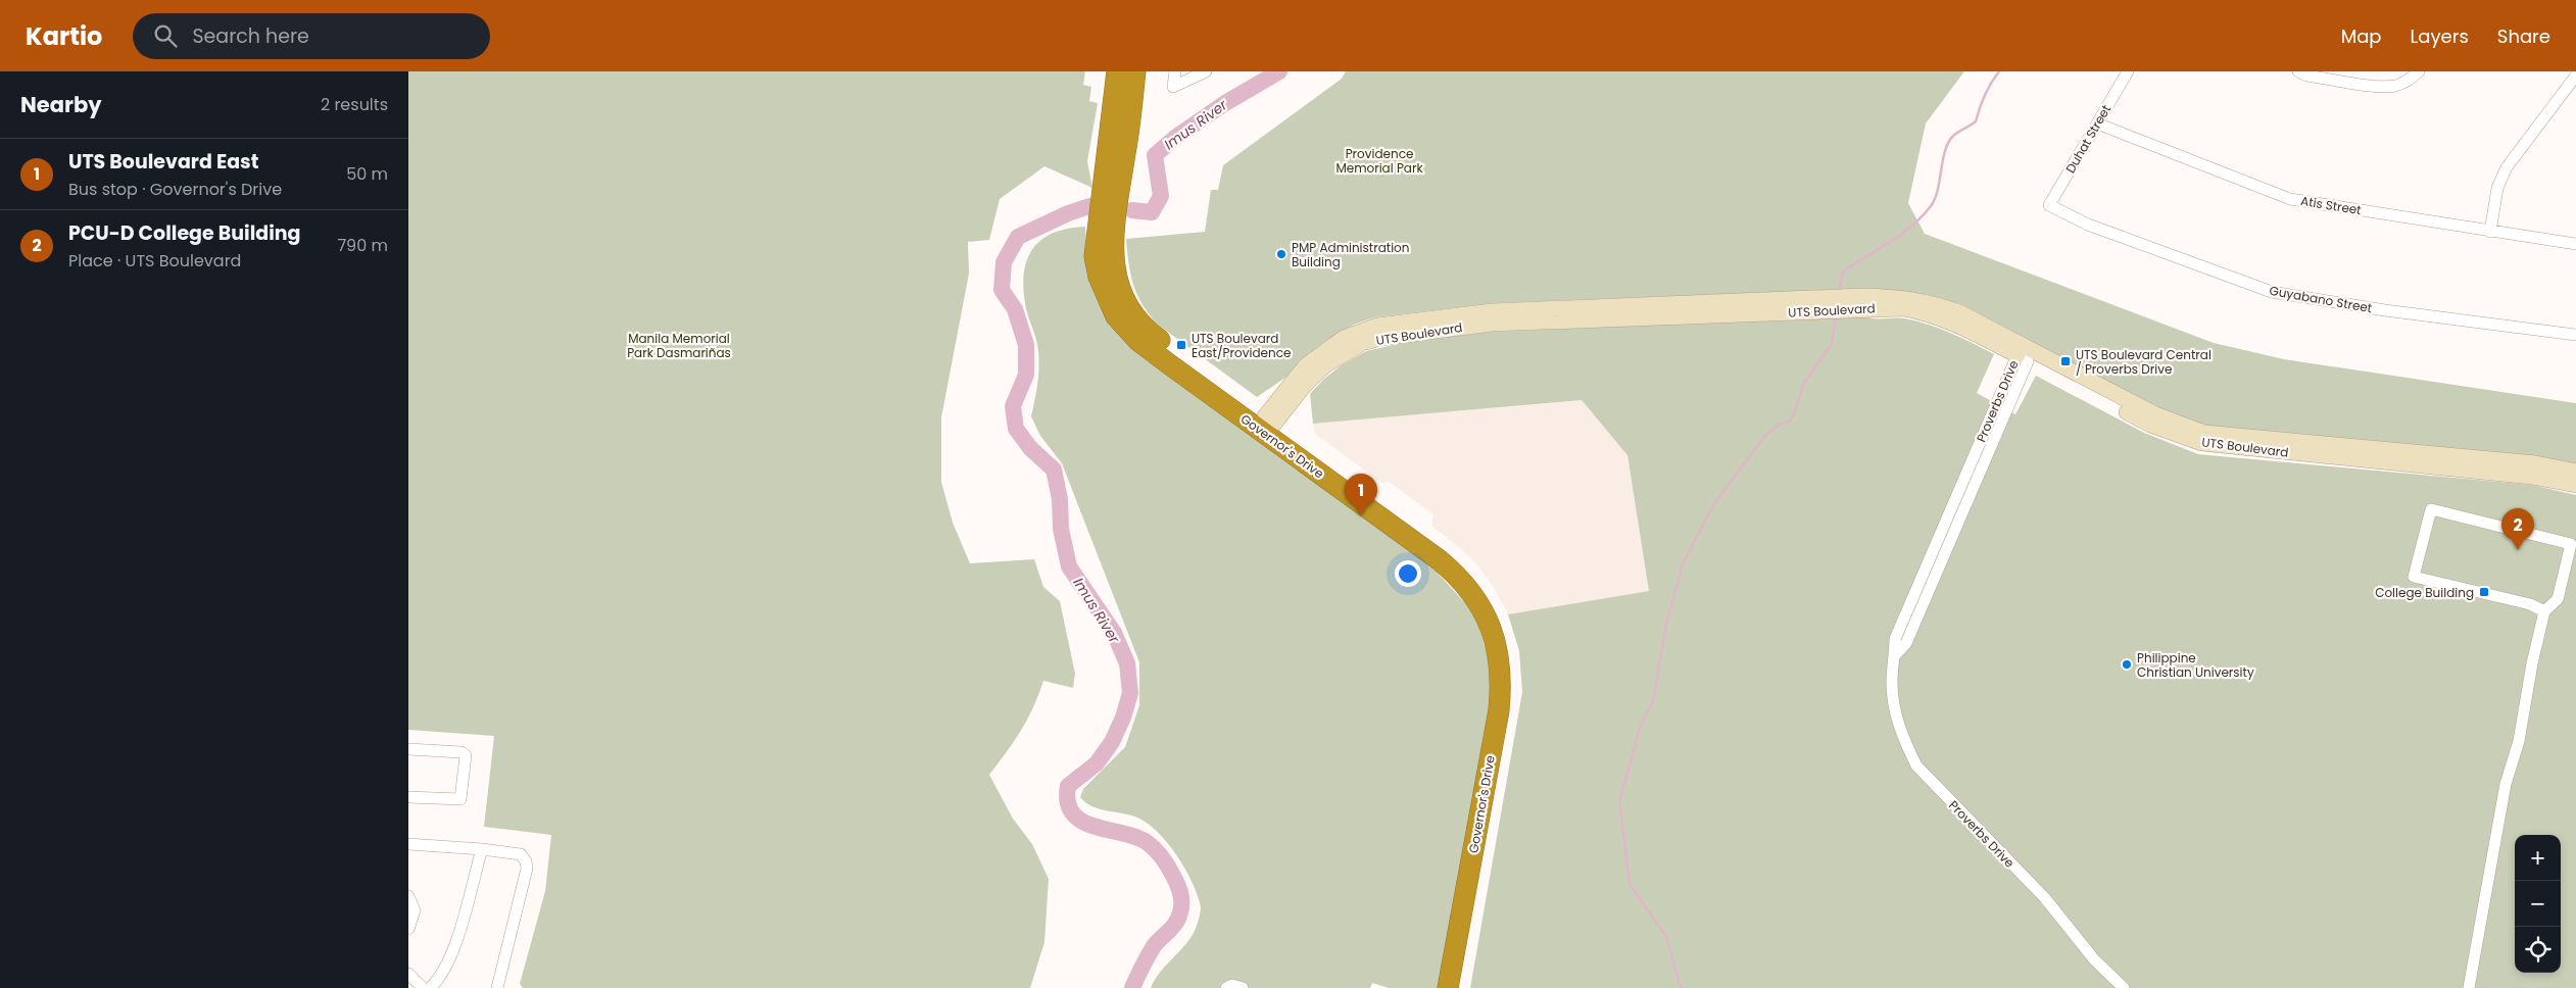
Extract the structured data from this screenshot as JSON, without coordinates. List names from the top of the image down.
{
  "streets": {
    "highway": ["Governor's Drive"],
    "main road": ["UTS Boulevard"],
    "street": [
      "Duhat Street",
      "Atis Street",
      "Guyabano Street",
      "Proverbs Drive"
    ]
  },
  "crossings": [
    ["Duhat Street", "Atis Street"],
    ["Duhat Street", "Guyabano Street"],
    ["UTS Boulevard", "Proverbs Drive"],
    ["UTS Boulevard", "Governor's Drive"]
  ],
  "water": ["Imus River"],
  "parks": ["Providence Memorial Park", "Manila Memorial Park Dasmariñas"],
  "places": {
    "other": ["PMP Administration Building", "Philippine Christian University"],
    "transit": ["UTS Boulevard East/Providence", "UTS Boulevard Central / Proverbs Drive", "College Building"]
  },
  "page": {
    "header": "Kartio",
    "search": "Search here",
    "nav": ["Map", "Layers", "Share"],
    "heading": ["Nearby", "2 results"],
    "list": [
      {
        "mark": "1",
        "name": "UTS Boulevard East",
        "note": "Bus stop · Governor's Drive",
        "value": "50 m"
      },
      {
        "mark": "2",
        "name": "PCU-D College Building",
        "note": "Place · UTS Boulevard",
        "value": "790 m"
      }
    ],
    "pins": ["1", "2"],
    "map_buttons": ["+", "−"]
  }
}
